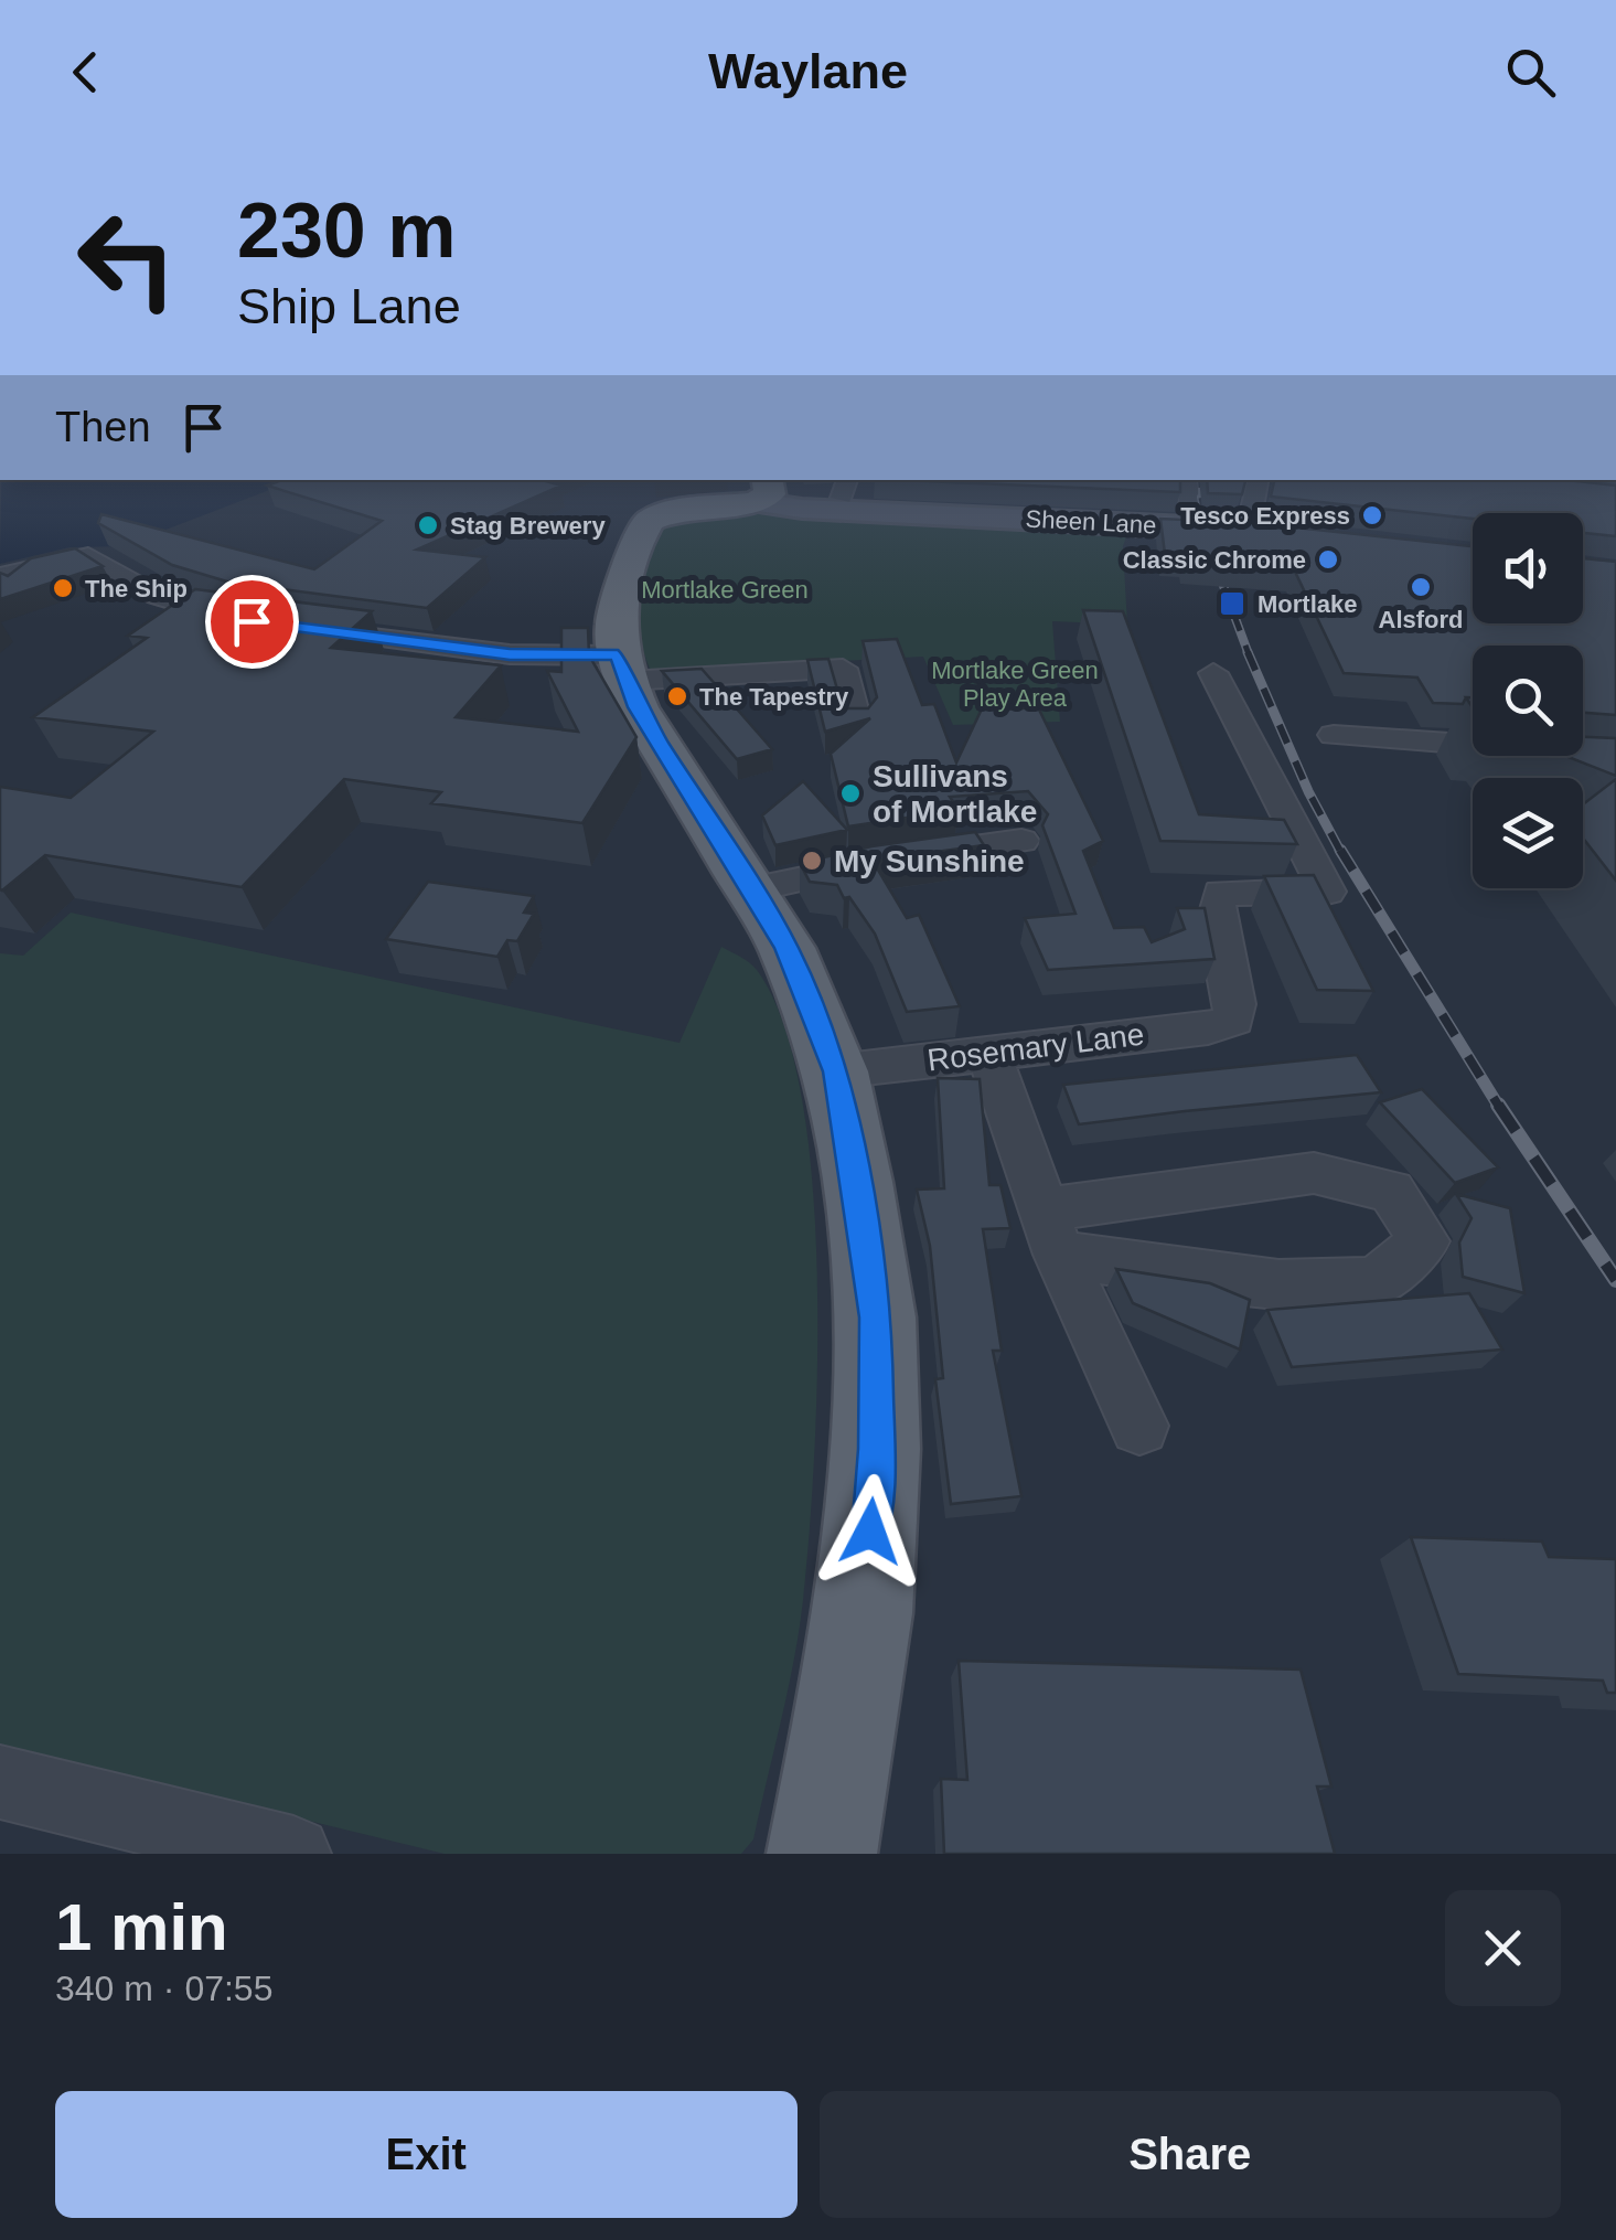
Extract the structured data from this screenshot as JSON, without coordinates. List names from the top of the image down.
{
  "streets": {
    "main road": ["Sheen Lane"],
    "street": ["Rosemary Lane"]
  },
  "parks": ["Mortlake Green", "Mortlake Green Play Area"],
  "places": {
    "other": [
      "Tesco Express",
      "Stag Brewery",
      "Classic Chrome",
      "Alsford",
      "The Ship",
      "The Tapestry",
      "Sullivans of Mortlake",
      "My Sunshine"
    ],
    "transit": ["Mortlake"]
  },
  "page": {
    "header": "Waylane",
    "turn": ["230 m", "Ship Lane"],
    "then": "Then",
    "heading": ["1 min", "340 m · 07:55"],
    "buttons": ["Exit", "Share"]
  }
}
